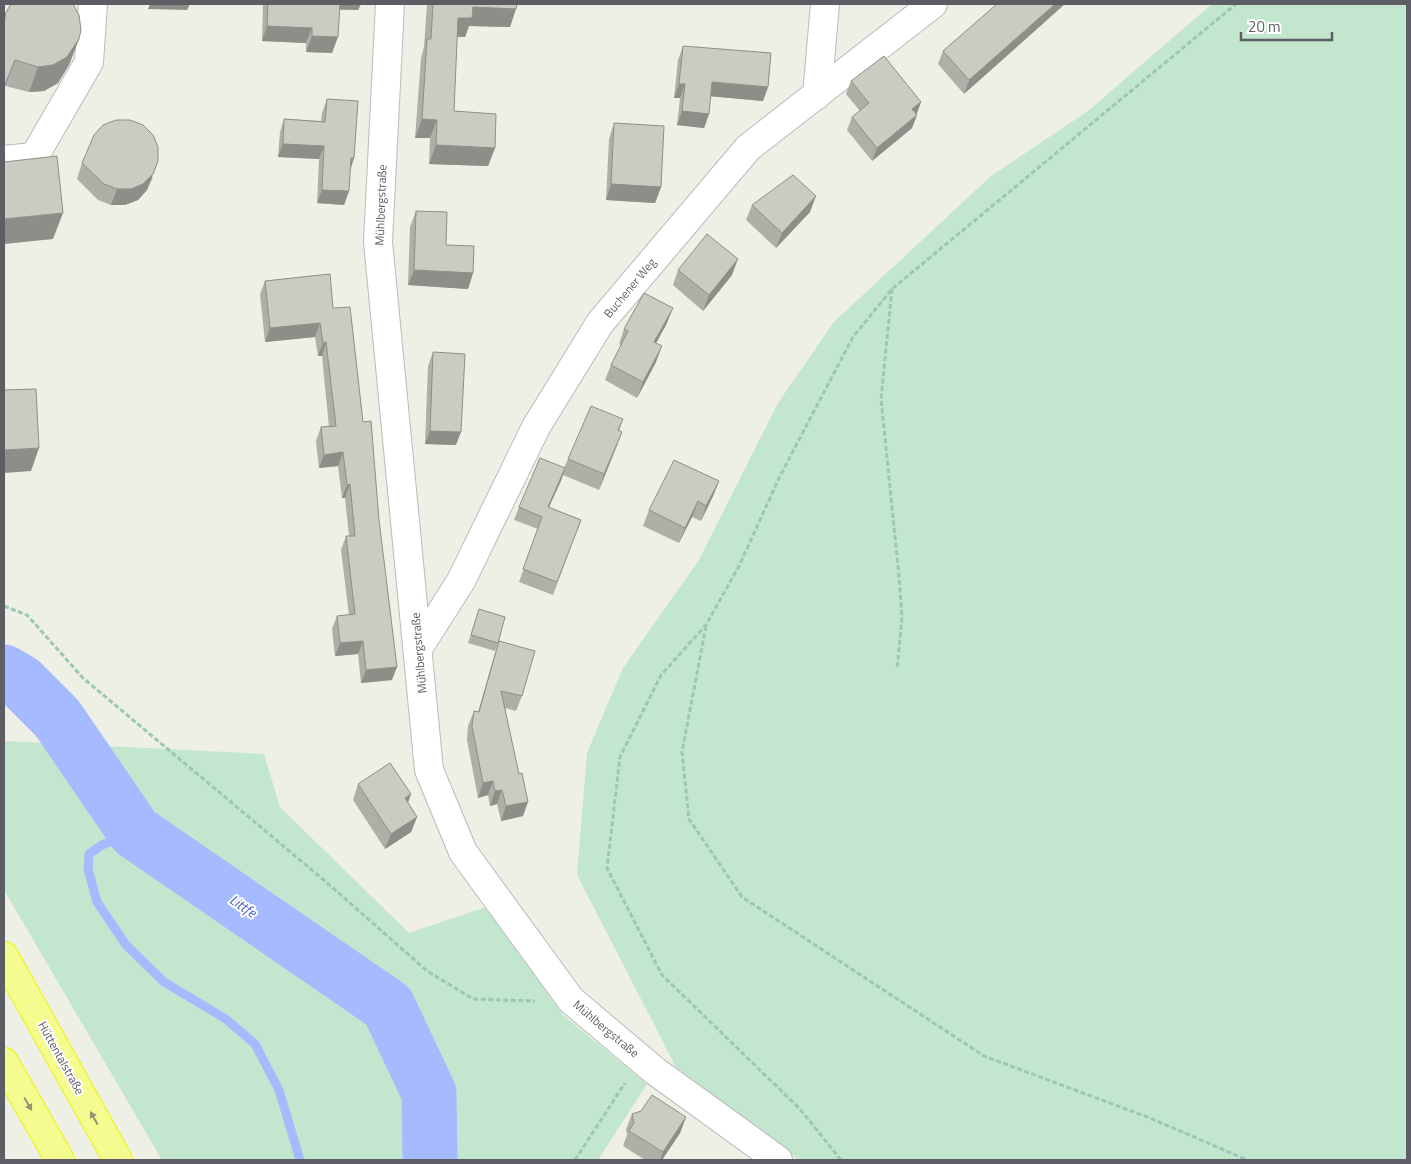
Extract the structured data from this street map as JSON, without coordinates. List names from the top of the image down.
{
  "streets": {
    "highway": ["Hüttentalstraße"],
    "street": ["Mühlbergstraße", "Buchener Weg"]
  },
  "crossings": [
    ["Mühlbergstraße", "Buchener Weg"]
  ],
  "water": ["Littfe"],
  "scale_bar": "20 m"
}
